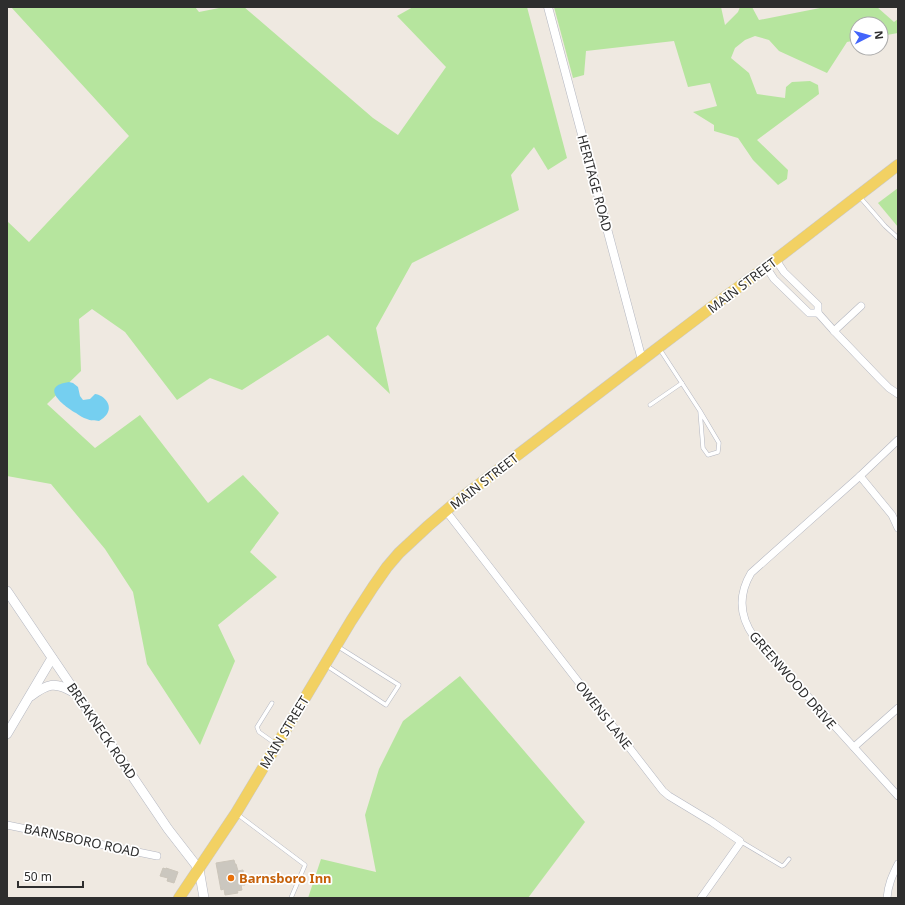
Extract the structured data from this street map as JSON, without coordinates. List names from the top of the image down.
{
  "streets": {
    "main road": ["MAIN STREET", "BREAKNECK ROAD"],
    "street": [
      "HERITAGE ROAD",
      "GREENWOOD DRIVE",
      "OWENS LANE",
      "BARNSBORO ROAD"
    ]
  },
  "crossings": [
    ["HERITAGE ROAD", "MAIN STREET"],
    ["MAIN STREET", "OWENS LANE"],
    ["MAIN STREET", "BREAKNECK ROAD"]
  ],
  "places": ["Barnsboro Inn"],
  "scale_bar": "50 m",
  "north": "right"
}
